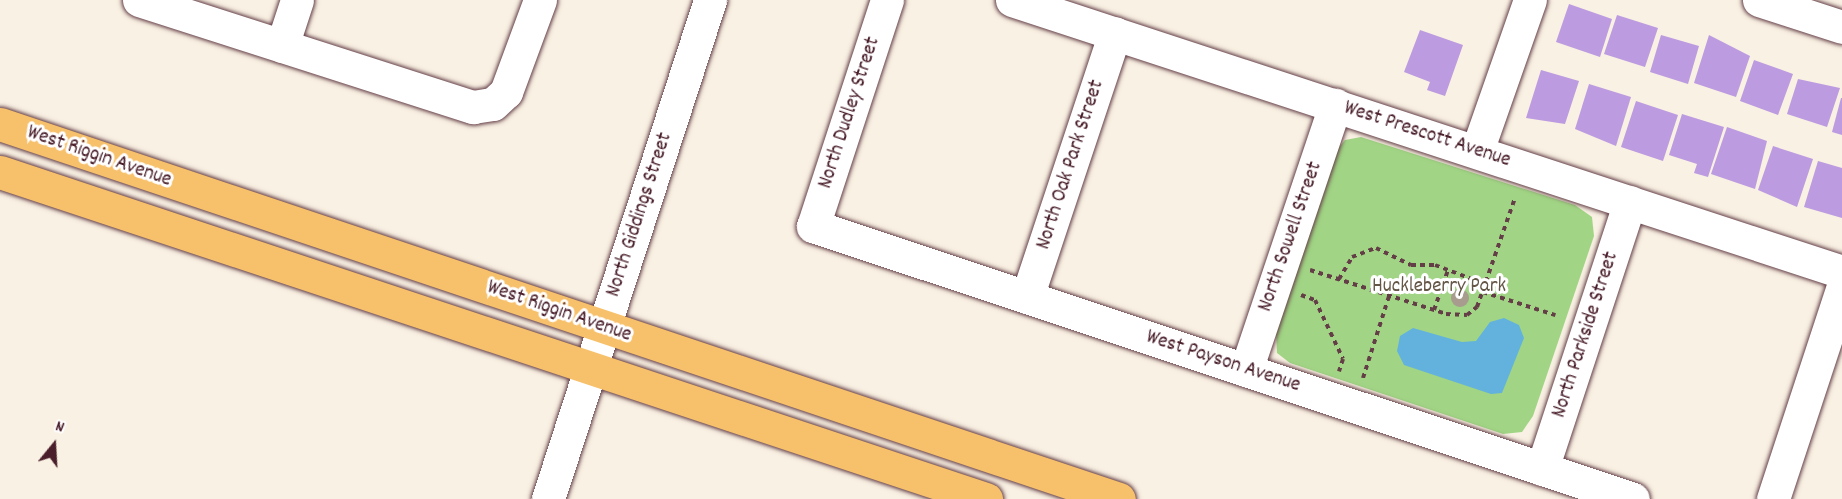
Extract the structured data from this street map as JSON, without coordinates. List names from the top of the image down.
{
  "streets": {
    "main road": ["West Riggin Avenue"],
    "street": [
      "North Dudley Street",
      "West Prescott Avenue",
      "North Oak Park Street",
      "North Giddings Street",
      "North Sowell Street",
      "North Parkside Street",
      "West Payson Avenue"
    ]
  },
  "crossings": [
    ["North Dudley Street", "West Payson Avenue"],
    ["West Prescott Avenue", "North Oak Park Street"],
    ["West Prescott Avenue", "North Sowell Street"],
    ["West Prescott Avenue", "North Parkside Street"],
    ["West Riggin Avenue", "North Giddings Street"],
    ["North Oak Park Street", "West Payson Avenue"],
    ["North Sowell Street", "West Payson Avenue"],
    ["North Parkside Street", "West Payson Avenue"]
  ],
  "parks": ["Huckleberry Park"],
  "north": "top"
}
